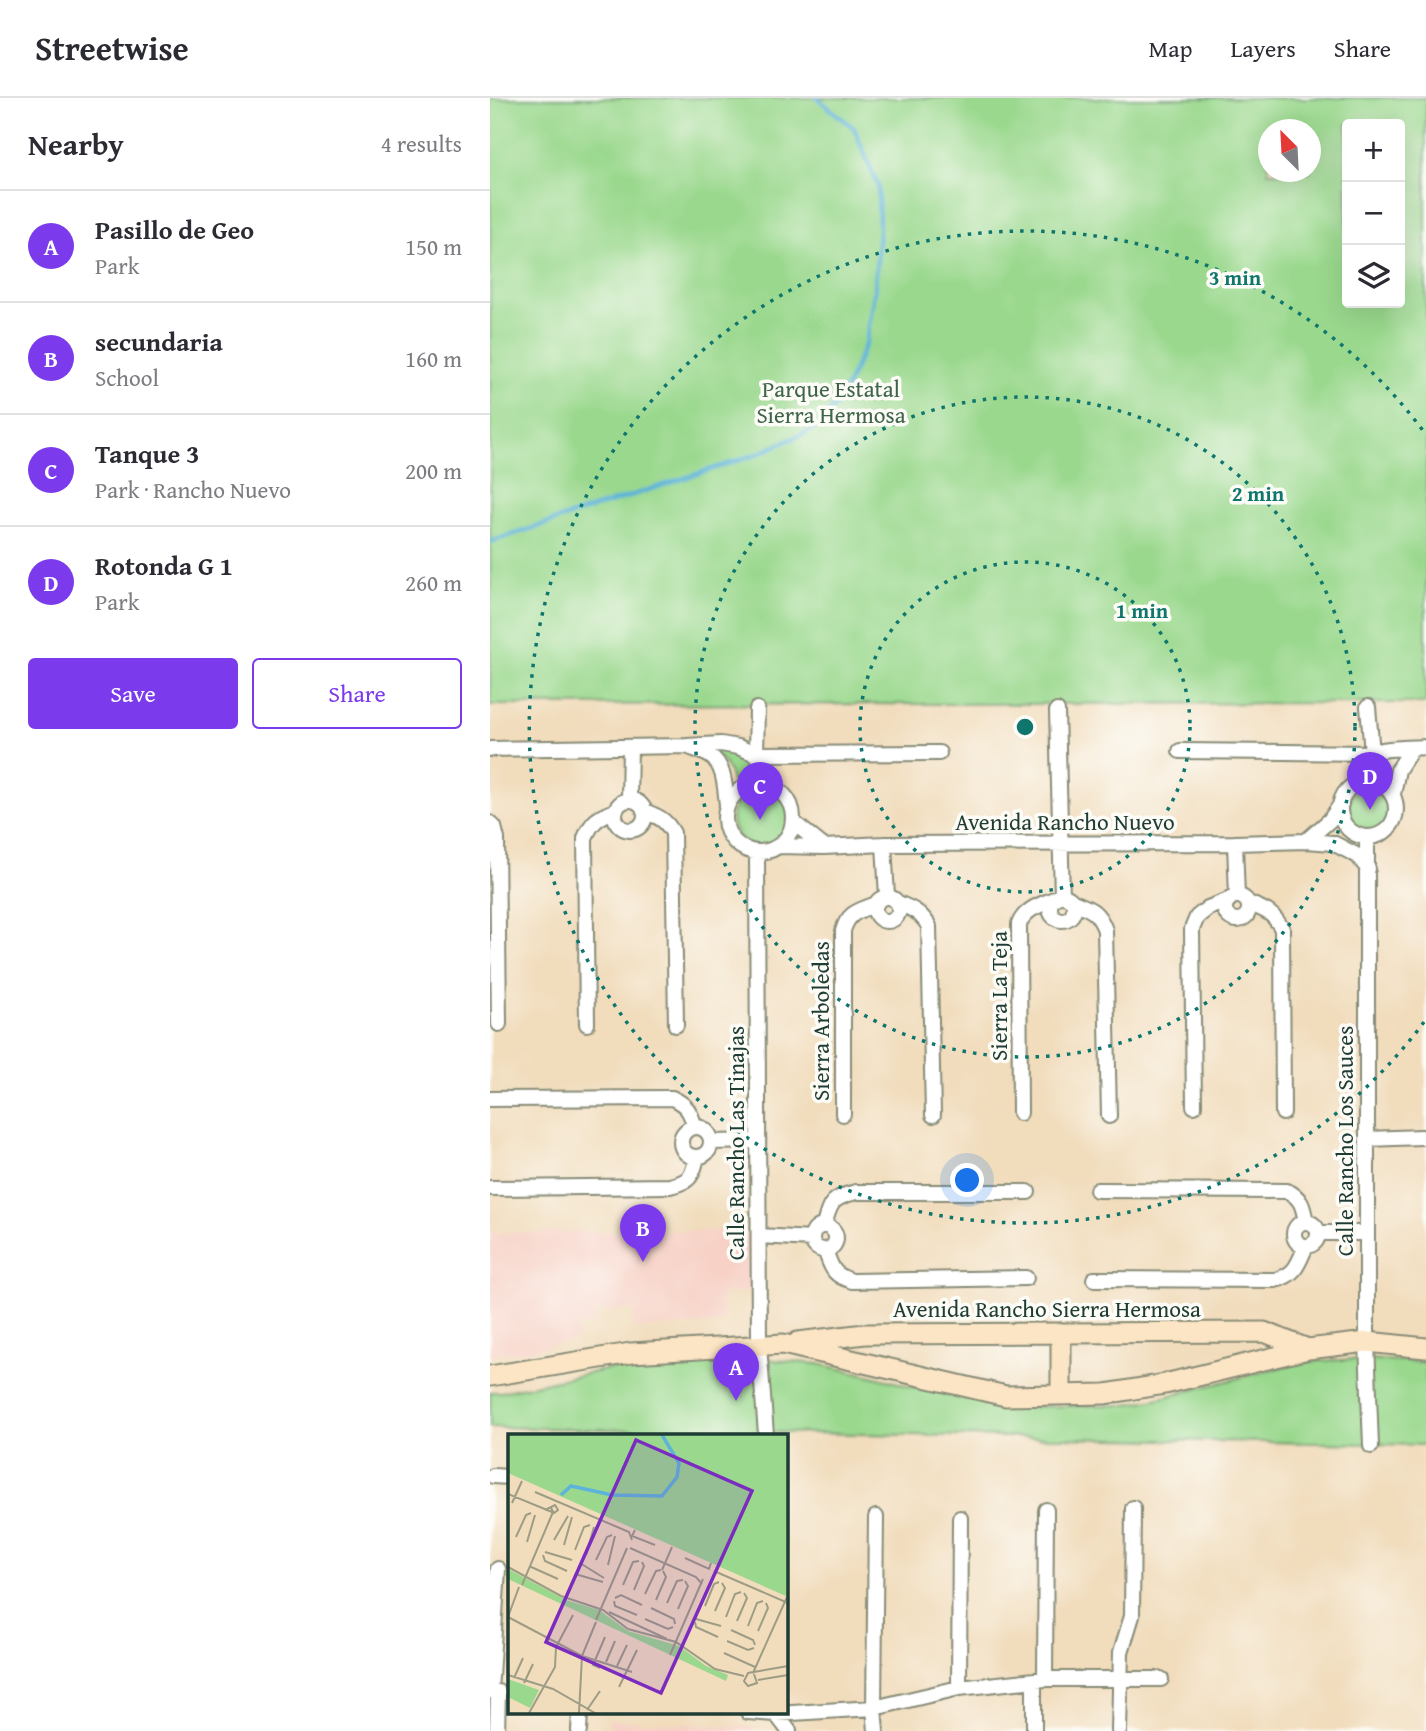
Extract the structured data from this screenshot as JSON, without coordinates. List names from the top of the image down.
{
  "streets": {
    "street": [
      "Avenida Rancho Nuevo",
      "Sierra La Teja",
      "Sierra Arboledas",
      "Calle Rancho Los Sauces",
      "Calle Rancho Las Tinajas",
      "Avenida Rancho Sierra Hermosa"
    ]
  },
  "crossings": [
    ["Avenida Rancho Nuevo", "Calle Rancho Las Tinajas"],
    ["Calle Rancho Los Sauces", "Avenida Rancho Sierra Hermosa"],
    ["Calle Rancho Las Tinajas", "Avenida Rancho Sierra Hermosa"]
  ],
  "parks": ["Parque Estatal Sierra Hermosa"],
  "north": "top left",
  "page": {
    "header": "Streetwise",
    "nav": ["Map", "Layers", "Share"],
    "heading": ["Nearby", "4 results"],
    "map_buttons": ["+", "−"],
    "list": [
      {
        "mark": "A",
        "name": "Pasillo de Geo",
        "note": "Park",
        "value": "150 m"
      },
      {
        "mark": "B",
        "name": "secundaria",
        "note": "School",
        "value": "160 m"
      },
      {
        "mark": "C",
        "name": "Tanque 3",
        "note": "Park · Rancho Nuevo",
        "value": "200 m"
      },
      {
        "mark": "D",
        "name": "Rotonda G 1",
        "note": "Park",
        "value": "260 m"
      }
    ],
    "buttons": ["Save", "Share"],
    "pins": [
      "D",
      "C",
      "B",
      "A"
    ]
  },
  "rings": ["3 min", "2 min", "1 min"]
}
